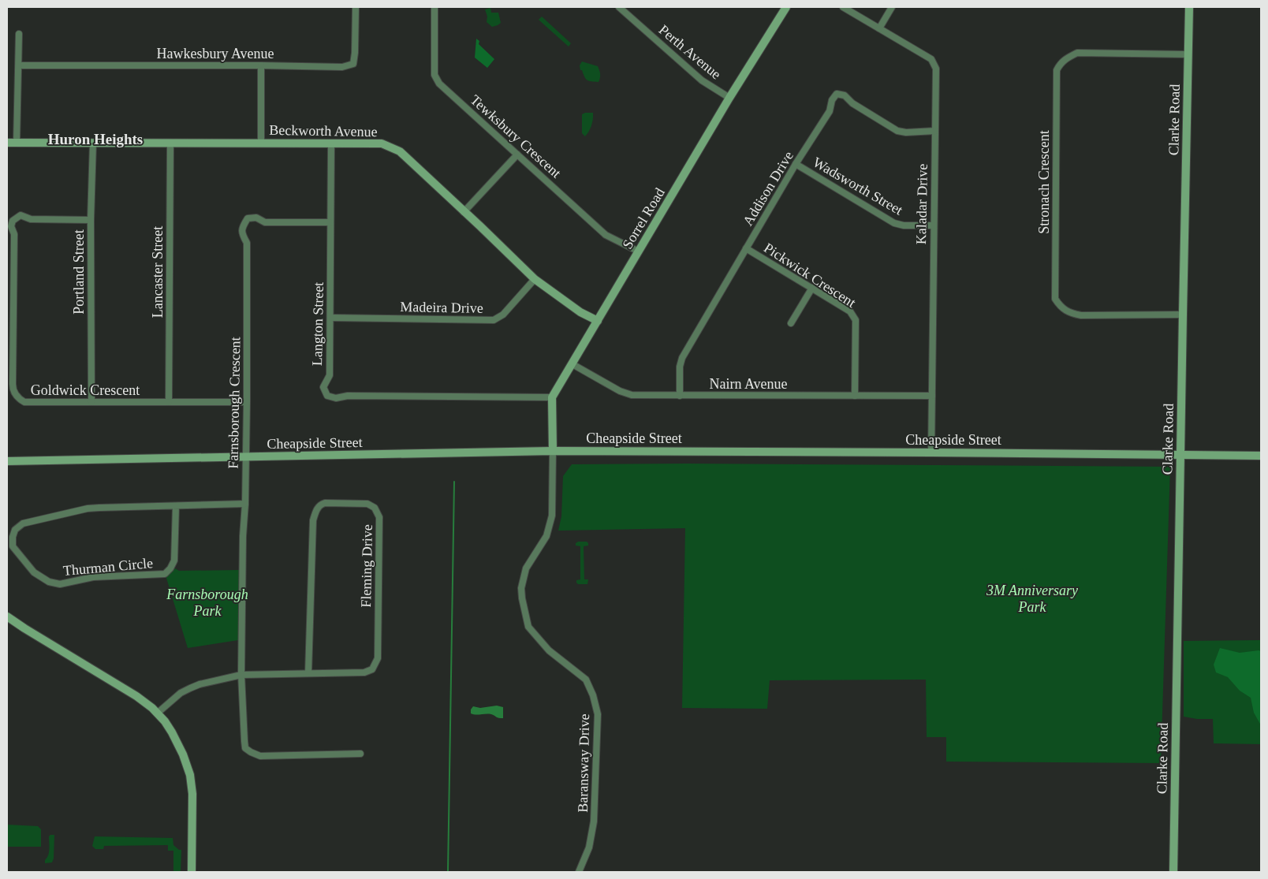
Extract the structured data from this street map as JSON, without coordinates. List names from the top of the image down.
{
  "streets": {
    "street": [
      "Perth Avenue",
      "Hawkesbury Avenue",
      "Clarke Road",
      "Beckworth Avenue",
      "Tewksbury Crescent",
      "Stronach Crescent",
      "Wadsworth Street",
      "Addison Drive",
      "Kaladar Drive",
      "Sorrel Road",
      "Portland Street",
      "Lancaster Street",
      "Pickwick Crescent",
      "Madeira Drive",
      "Langton Street",
      "Nairn Avenue",
      "Goldwick Crescent",
      "Farnsborough Crescent",
      "Cheapside Street",
      "Fleming Drive",
      "Thurman Circle",
      "Baransway Drive"
    ]
  },
  "crossings": [
    ["Perth Avenue", "Sorrel Road"],
    ["Clarke Road", "Stronach Crescent"],
    ["Clarke Road", "Cheapside Street"],
    ["Beckworth Avenue", "Sorrel Road"],
    ["Beckworth Avenue", "Portland Street"],
    ["Beckworth Avenue", "Lancaster Street"],
    ["Beckworth Avenue", "Madeira Drive"],
    ["Beckworth Avenue", "Langton Street"],
    ["Tewksbury Crescent", "Sorrel Road"],
    ["Wadsworth Street", "Addison Drive"],
    ["Wadsworth Street", "Kaladar Drive"],
    ["Addison Drive", "Kaladar Drive"],
    ["Addison Drive", "Pickwick Crescent"],
    ["Addison Drive", "Nairn Avenue"],
    ["Kaladar Drive", "Nairn Avenue"],
    ["Kaladar Drive", "Cheapside Street"],
    ["Sorrel Road", "Langton Street"],
    ["Sorrel Road", "Nairn Avenue"],
    ["Portland Street", "Goldwick Crescent"],
    ["Lancaster Street", "Goldwick Crescent"],
    ["Pickwick Crescent", "Nairn Avenue"],
    ["Madeira Drive", "Langton Street"],
    ["Langton Street", "Farnsborough Crescent"],
    ["Goldwick Crescent", "Farnsborough Crescent"],
    ["Farnsborough Crescent", "Cheapside Street"],
    ["Farnsborough Crescent", "Fleming Drive"],
    ["Farnsborough Crescent", "Thurman Circle"],
    ["Cheapside Street", "Baransway Drive"]
  ],
  "districts": ["Huron Heights"],
  "parks": ["3M Anniversary Park", "Farnsborough Park"]
}
